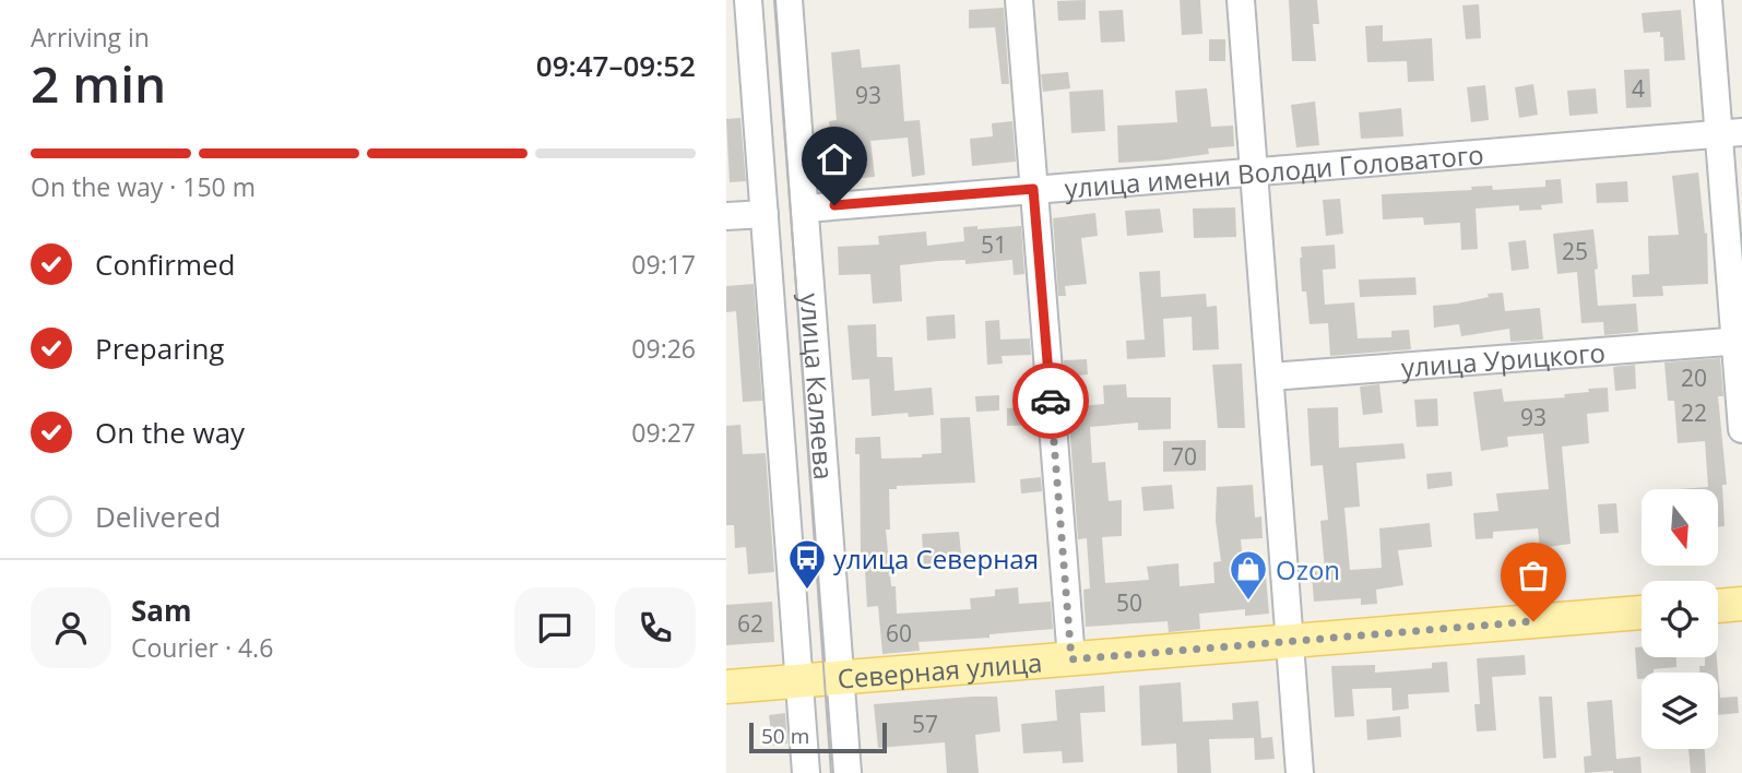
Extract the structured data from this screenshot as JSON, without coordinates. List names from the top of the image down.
{
  "streets": {
    "main road": ["Северная улица"],
    "street": ["улица имени Володи Головатого", "улица Урицкого", "улица Каляева"]
  },
  "crossings": [
    ["улица имени Володи Головатого", "улица Каляева"],
    ["улица Каляева", "Северная улица"]
  ],
  "places": {
    "bus stop": ["улица Северная"],
    "shop": ["Ozon"]
  },
  "house_numbers": [
    "4",
    "93",
    "51",
    "25",
    "20",
    "22",
    "93",
    "70",
    "50",
    "62",
    "60",
    "57"
  ],
  "scale_bar": "50 m",
  "north": "bottom",
  "page": {
    "heading": ["2 min", "Arriving in", "09:47–09:52"],
    "panel": ["Sam", "Courier · 4.6"],
    "bar": "On the way · 150 m",
    "list": [
      ["Confirmed", "09:17"],
      ["Preparing", "09:26"],
      ["On the way", "09:27"],
      "Delivered"
    ],
    "scale": "50 m"
  }
}
